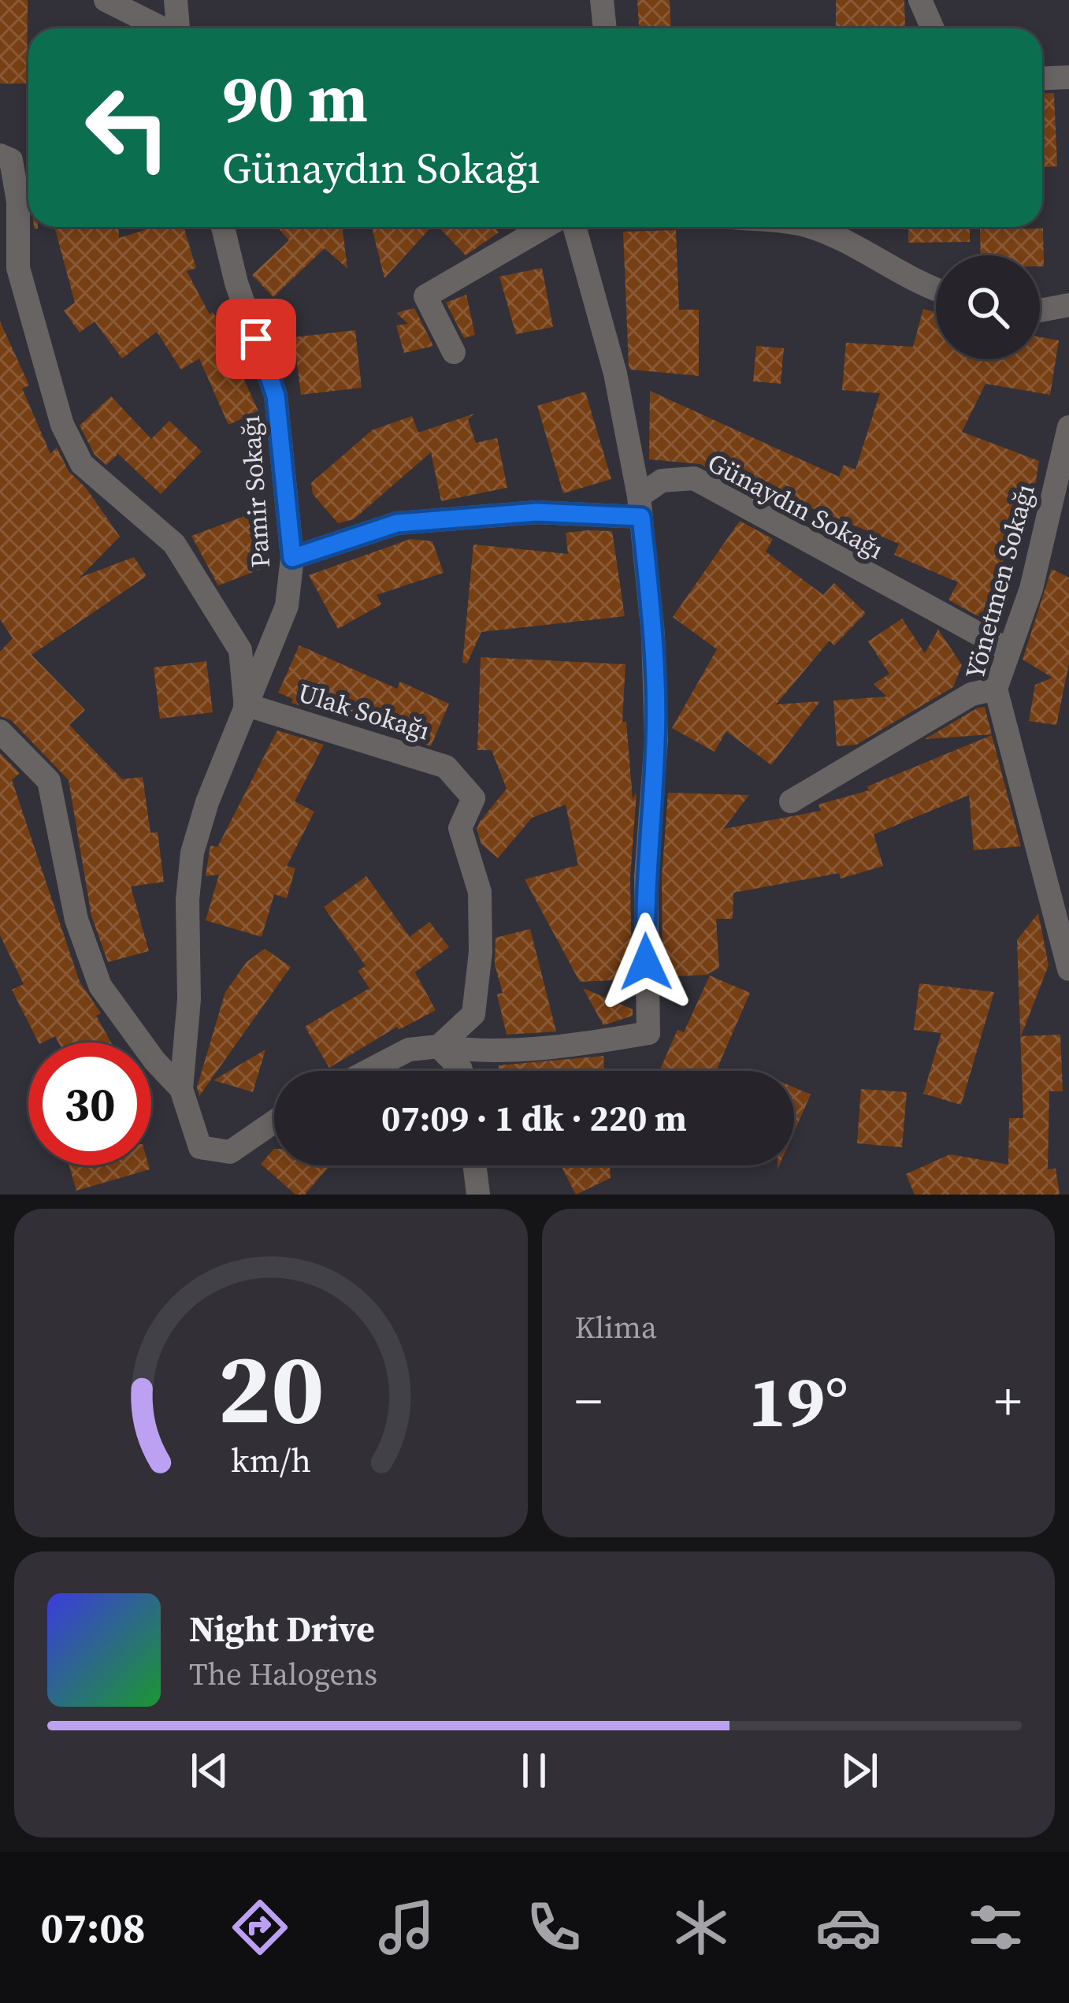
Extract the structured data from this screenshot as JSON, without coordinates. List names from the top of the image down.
{
  "streets": {
    "street": [
      "Pamir Sokağı",
      "Günaydın Sokağı",
      "Yönetmen Sokağı",
      "Ulak Sokağı"
    ]
  },
  "crossings": [
    ["Pamir Sokağı", "Günaydın Sokağı"],
    ["Pamir Sokağı", "Ulak Sokağı"],
    ["Günaydın Sokağı", "Yönetmen Sokağı"]
  ],
  "page": {
    "turn": ["90 m", "Günaydın Sokağı"],
    "limit": "30",
    "trip": "07:09 · 1 dk · 220 m",
    "tile": "Klima",
    "heat": ["−", "19°", "+"],
    "song": ["Night Drive", "The Halogens"],
    "tabs": "07:08",
    "gauge": ["20", "km/h"]
  }
}
